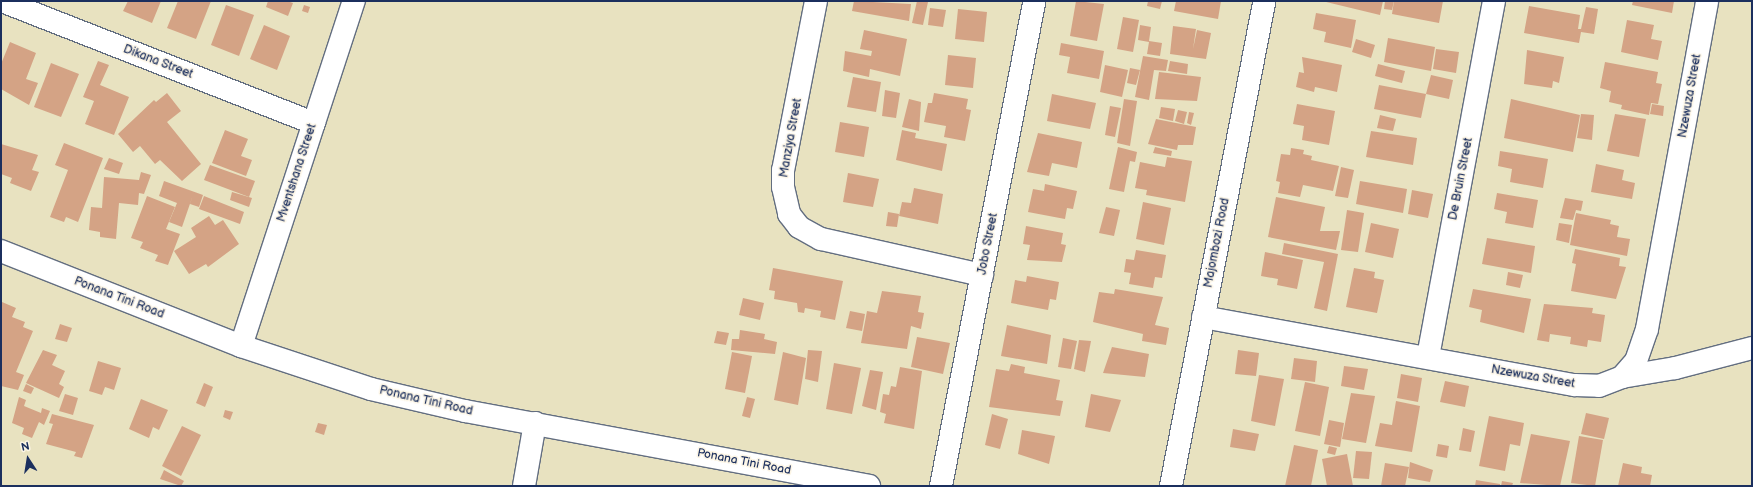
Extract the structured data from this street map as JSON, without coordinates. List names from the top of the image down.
{
  "streets": {
    "street": [
      "Dikana Street",
      "Nzewuza Street",
      "Manziya Street",
      "Mventshana Street",
      "De Bruin Street",
      "Majombozi Road",
      "Jobo Street",
      "Ponana Tini Road"
    ]
  },
  "crossings": [
    ["Dikana Street", "Mventshana Street"],
    ["Nzewuza Street", "De Bruin Street"],
    ["Nzewuza Street", "Majombozi Road"],
    ["Manziya Street", "Jobo Street"],
    ["Mventshana Street", "Ponana Tini Road"]
  ],
  "north": "top"
}
